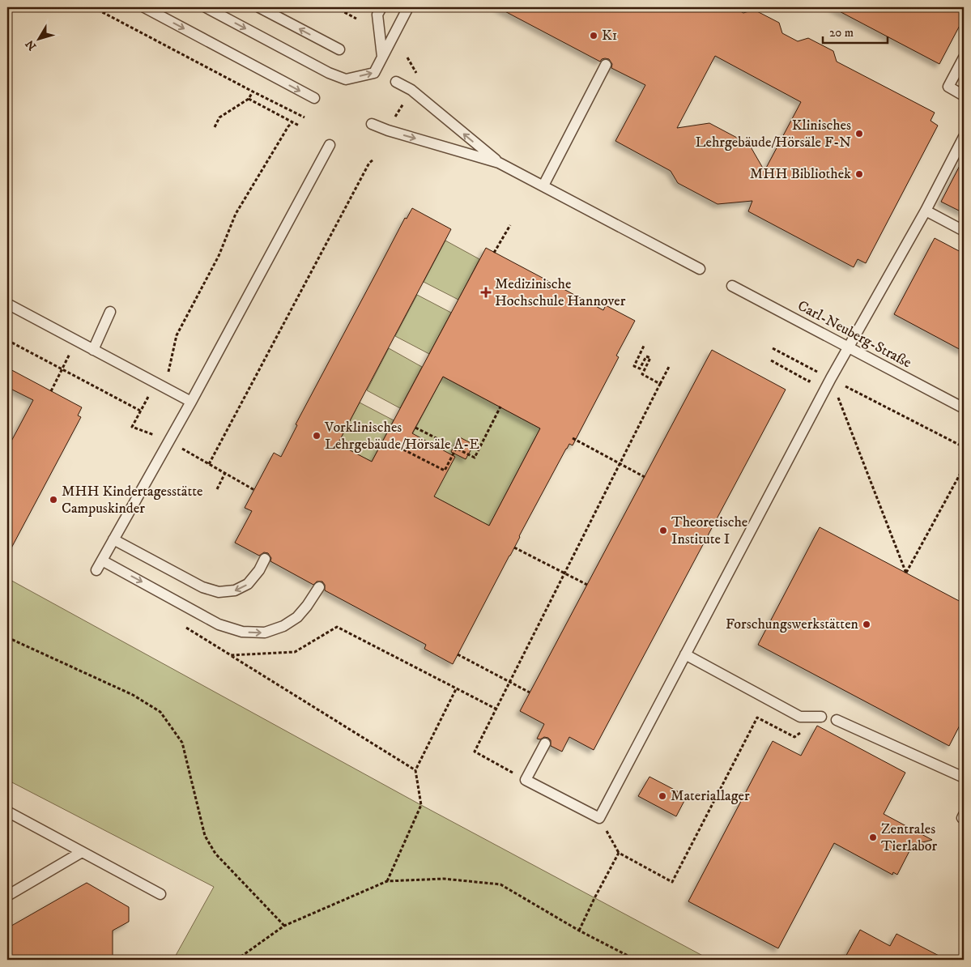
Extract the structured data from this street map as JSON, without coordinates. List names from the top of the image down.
{
  "streets": {
    "lane": ["Carl-Neuberg-Straße"]
  },
  "places": {
    "other": [
      "K1",
      "Klinisches Lehrgebäude/Hörsäle F-N",
      "MHH Bibliothek",
      "Vorklinisches Lehrgebäude/Hörsäle A-E",
      "MHH Kindertagesstätte Campuskinder",
      "Theoretische Institute I",
      "Forschungswerkstätten",
      "Materiallager",
      "Zentrales Tierlabor"
    ],
    "health": ["Medizinische Hochschule Hannover"]
  },
  "scale_bar": "20 m",
  "north": "bottom left"
}
